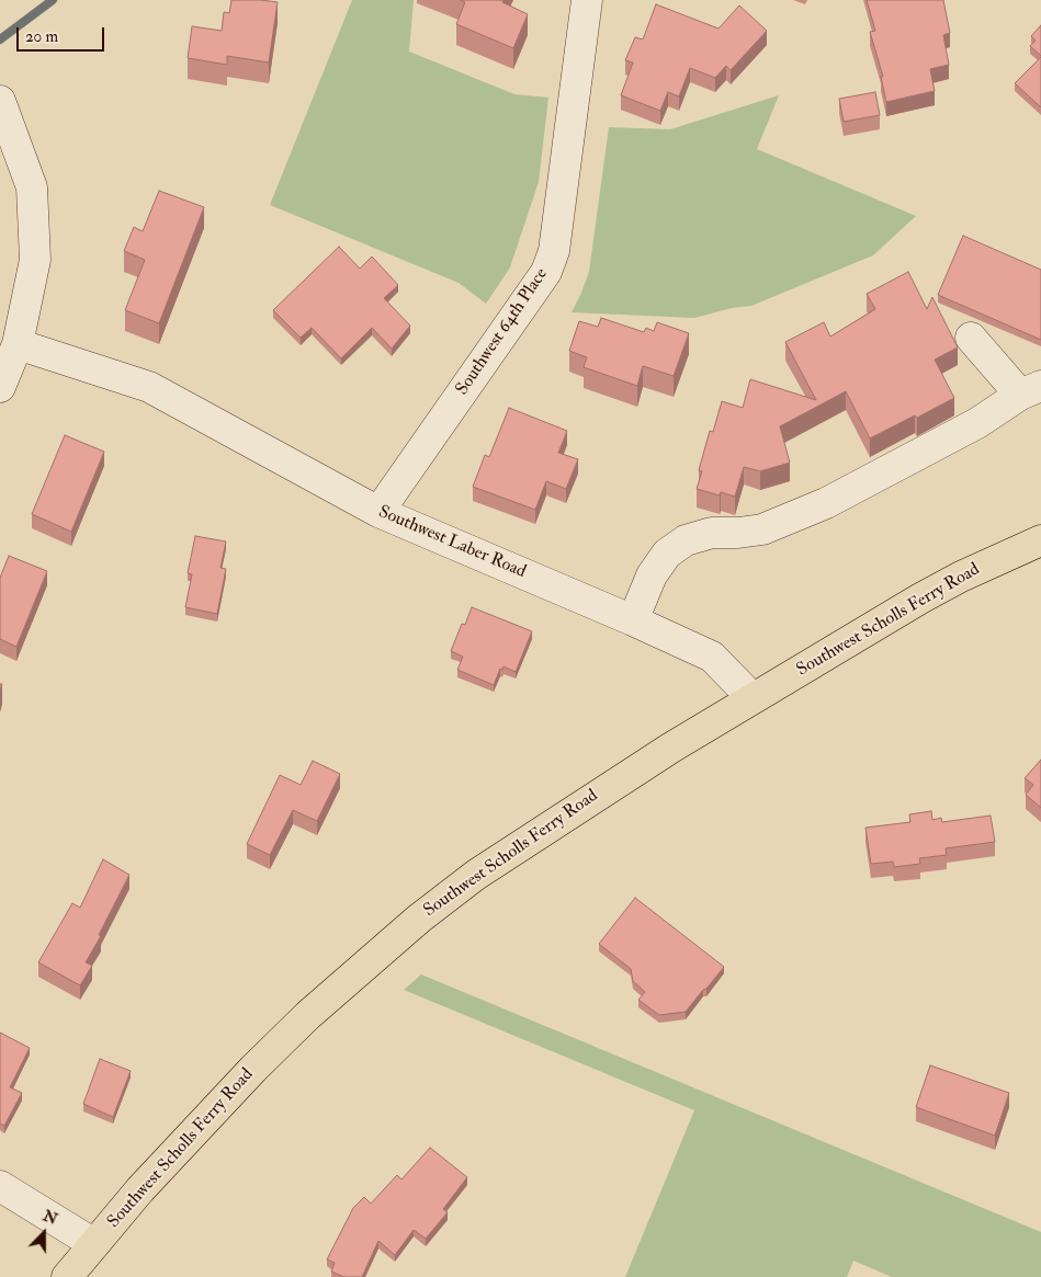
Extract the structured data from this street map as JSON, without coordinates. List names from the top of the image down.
{
  "streets": {
    "main road": ["Southwest Scholls Ferry Road"],
    "street": ["Southwest 64th Place", "Southwest Laber Road"]
  },
  "crossings": [
    ["Southwest 64th Place", "Southwest Laber Road"],
    ["Southwest Laber Road", "Southwest Scholls Ferry Road"]
  ],
  "scale_bar": "20 m",
  "north": "top"
}
